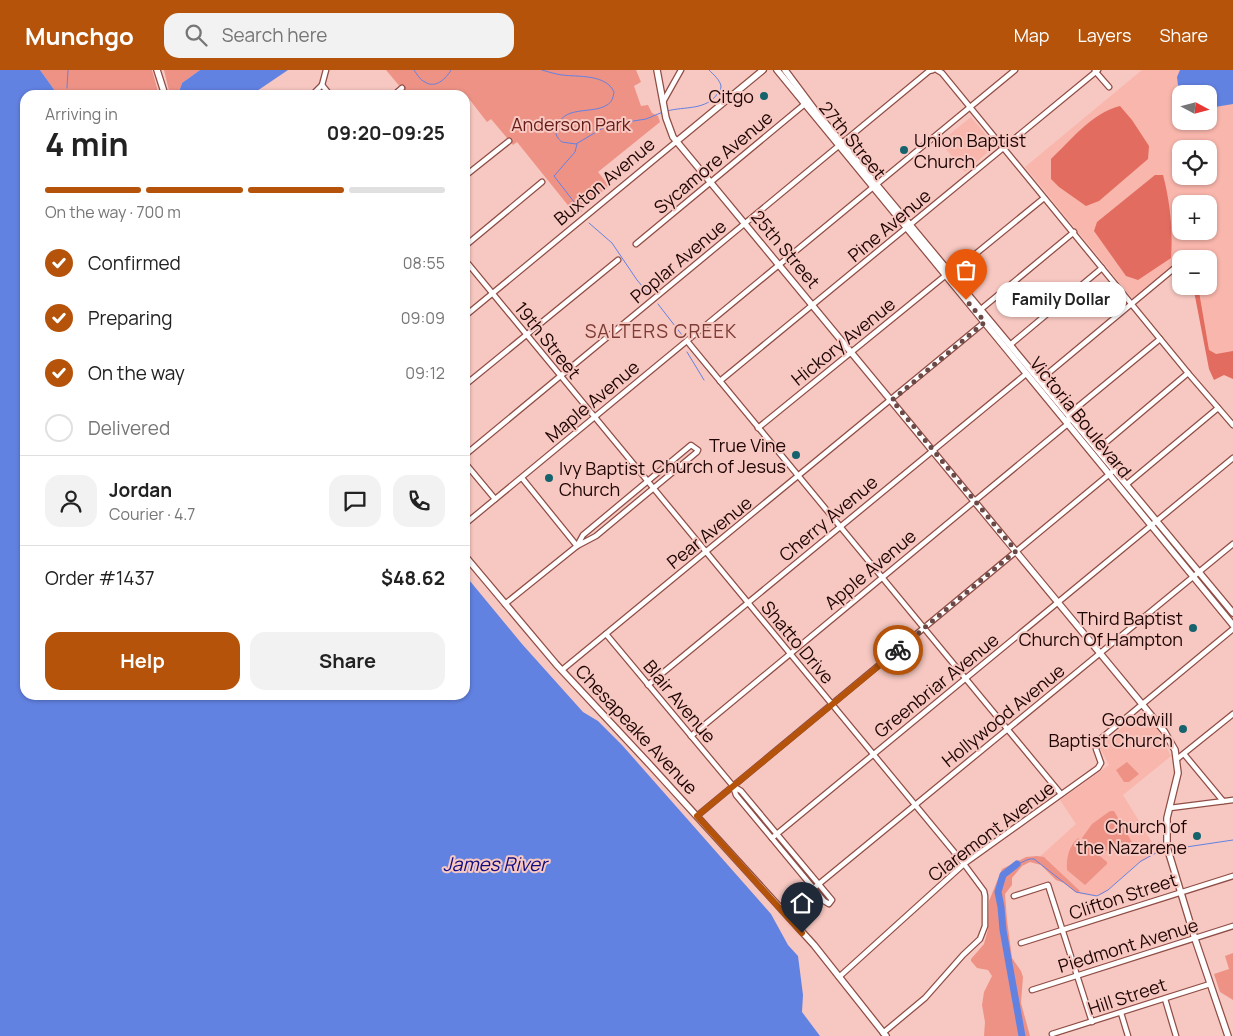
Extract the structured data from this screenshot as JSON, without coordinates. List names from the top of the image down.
{
  "streets": {
    "main road": [
      "27th Street",
      "Buxton Avenue",
      "25th Street",
      "Victoria Boulevard",
      "Chesapeake Avenue"
    ],
    "street": [
      "Sycamore Avenue",
      "Pine Avenue",
      "Poplar Avenue",
      "19th Street",
      "Hickory Avenue",
      "Maple Avenue",
      "Cherry Avenue",
      "Pear Avenue",
      "Apple Avenue",
      "Shatto Drive",
      "Greenbriar Avenue",
      "Blair Avenue",
      "Hollywood Avenue",
      "Claremont Avenue",
      "Clifton Street",
      "Piedmont Avenue",
      "Hill Street"
    ]
  },
  "crossings": [
    ["27th Street", "Sycamore Avenue"],
    ["27th Street", "Pine Avenue"],
    ["27th Street", "Poplar Avenue"],
    ["27th Street", "Maple Avenue"],
    ["27th Street", "Victoria Boulevard"],
    ["Sycamore Avenue", "25th Street"],
    ["Buxton Avenue", "25th Street"],
    ["Buxton Avenue", "19th Street"],
    ["Pine Avenue", "25th Street"],
    ["Pine Avenue", "Victoria Boulevard"],
    ["25th Street", "Poplar Avenue"],
    ["25th Street", "Hickory Avenue"],
    ["25th Street", "Maple Avenue"],
    ["25th Street", "Cherry Avenue"],
    ["25th Street", "Pear Avenue"],
    ["25th Street", "Apple Avenue"],
    ["25th Street", "Greenbriar Avenue"],
    ["25th Street", "Hollywood Avenue"],
    ["25th Street", "Claremont Avenue"],
    ["Poplar Avenue", "19th Street"],
    ["19th Street", "Maple Avenue"],
    ["19th Street", "Pear Avenue"],
    ["19th Street", "Shatto Drive"],
    ["Hickory Avenue", "Victoria Boulevard"],
    ["Victoria Boulevard", "Cherry Avenue"],
    ["Victoria Boulevard", "Pear Avenue"],
    ["Victoria Boulevard", "Apple Avenue"],
    ["Victoria Boulevard", "Greenbriar Avenue"],
    ["Victoria Boulevard", "Hollywood Avenue"],
    ["Cherry Avenue", "Shatto Drive"],
    ["Cherry Avenue", "Blair Avenue"],
    ["Pear Avenue", "Shatto Drive"],
    ["Pear Avenue", "Blair Avenue"],
    ["Pear Avenue", "Chesapeake Avenue"],
    ["Apple Avenue", "Shatto Drive"],
    ["Apple Avenue", "Blair Avenue"],
    ["Shatto Drive", "Greenbriar Avenue"],
    ["Shatto Drive", "Hollywood Avenue"],
    ["Shatto Drive", "Chesapeake Avenue"],
    ["Shatto Drive", "Claremont Avenue"],
    ["Greenbriar Avenue", "Blair Avenue"],
    ["Blair Avenue", "Hollywood Avenue"],
    ["Chesapeake Avenue", "Claremont Avenue"]
  ],
  "districts": ["SALTERS CREEK"],
  "water": ["James River"],
  "parks": ["Anderson Park"],
  "places": [
    "Citgo",
    "Union Baptist Church",
    "Family Dollar",
    "True Vine Church of Jesus",
    "Ivy Baptist Church",
    "Third Baptist Church Of Hampton",
    "Goodwill Baptist Church",
    "Church of the Nazarene"
  ],
  "north": "right",
  "page": {
    "header": "Munchgo",
    "search": "Search here",
    "nav": ["Map", "Layers", "Share"],
    "map_buttons": ["+", "−"],
    "heading": ["4 min", "Arriving in", "09:20–09:25"],
    "panel": [
      "Jordan",
      "Courier · 4.7",
      "Order #1437",
      "$48.62"
    ],
    "bar": "On the way · 700 m",
    "list": [
      ["Confirmed", "08:55"],
      ["Preparing", "09:09"],
      ["On the way", "09:12"],
      "Delivered"
    ],
    "bubble": "Family Dollar",
    "buttons": ["Help", "Share"]
  }
}
